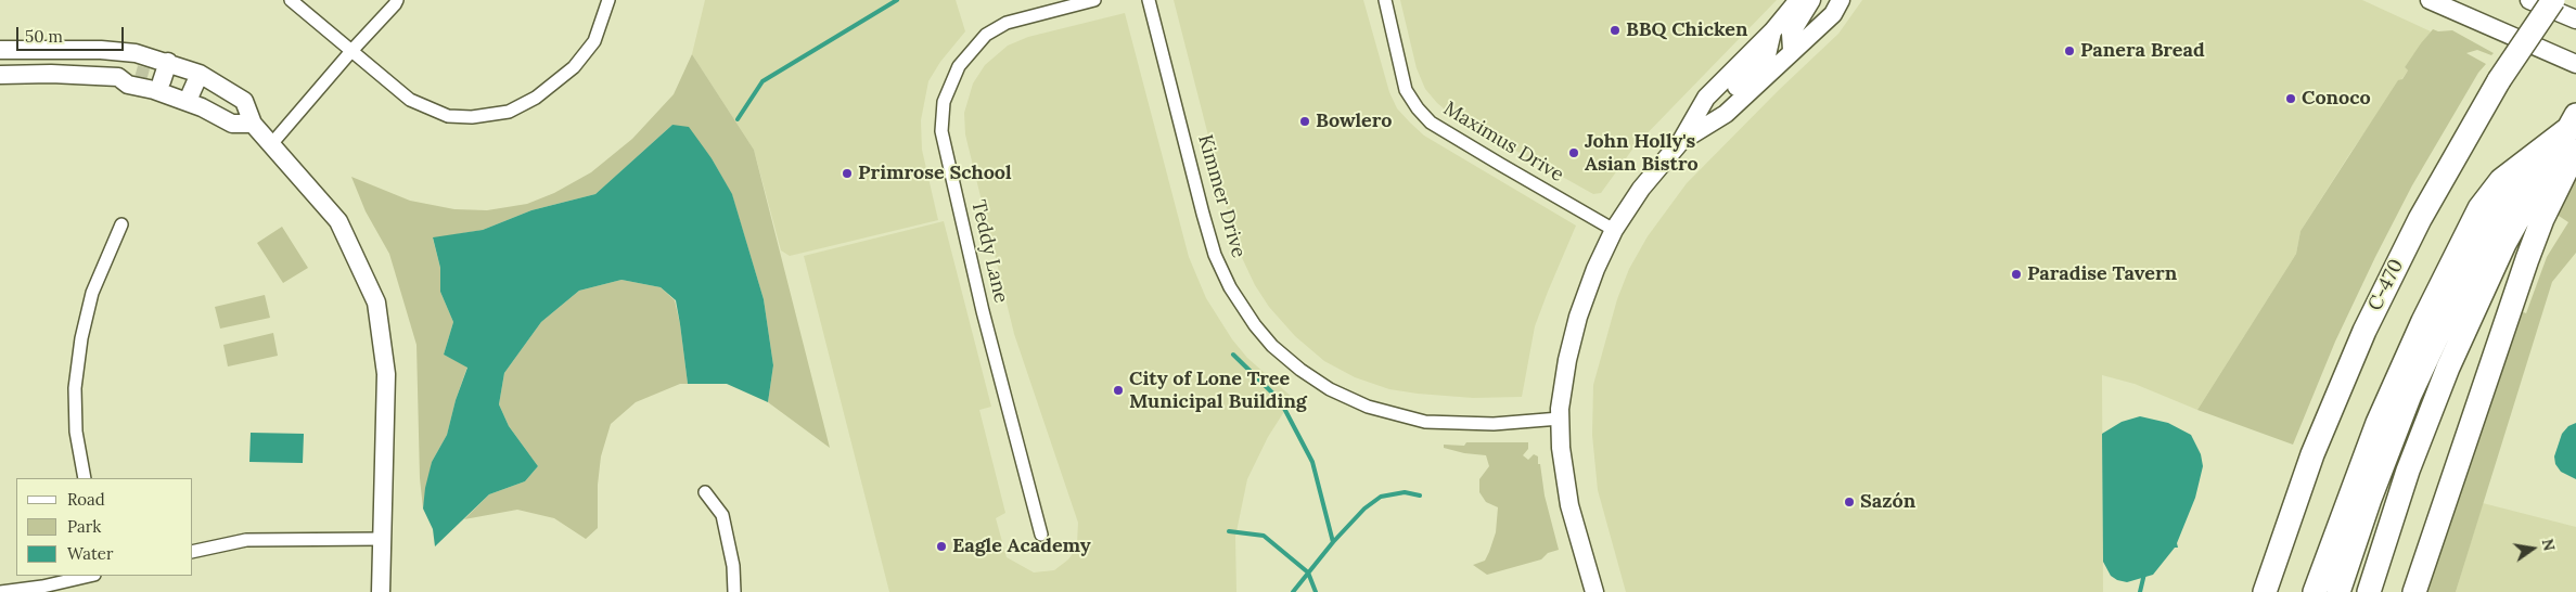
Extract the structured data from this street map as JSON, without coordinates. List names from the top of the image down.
{
  "streets": {
    "highway": ["C-470"],
    "street": ["Maximus Drive", "Kimmer Drive", "Teddy Lane"]
  },
  "places": [
    "BBQ Chicken",
    "Panera Bread",
    "Conoco",
    "Bowlero",
    "John Holly's Asian Bistro",
    "Primrose School",
    "Paradise Tavern",
    "City of Lone Tree Municipal Building",
    "Sazón",
    "Eagle Academy"
  ],
  "legend": ["Road", "Park", "Water"],
  "scale_bar": "50 m",
  "north": "right"
}
